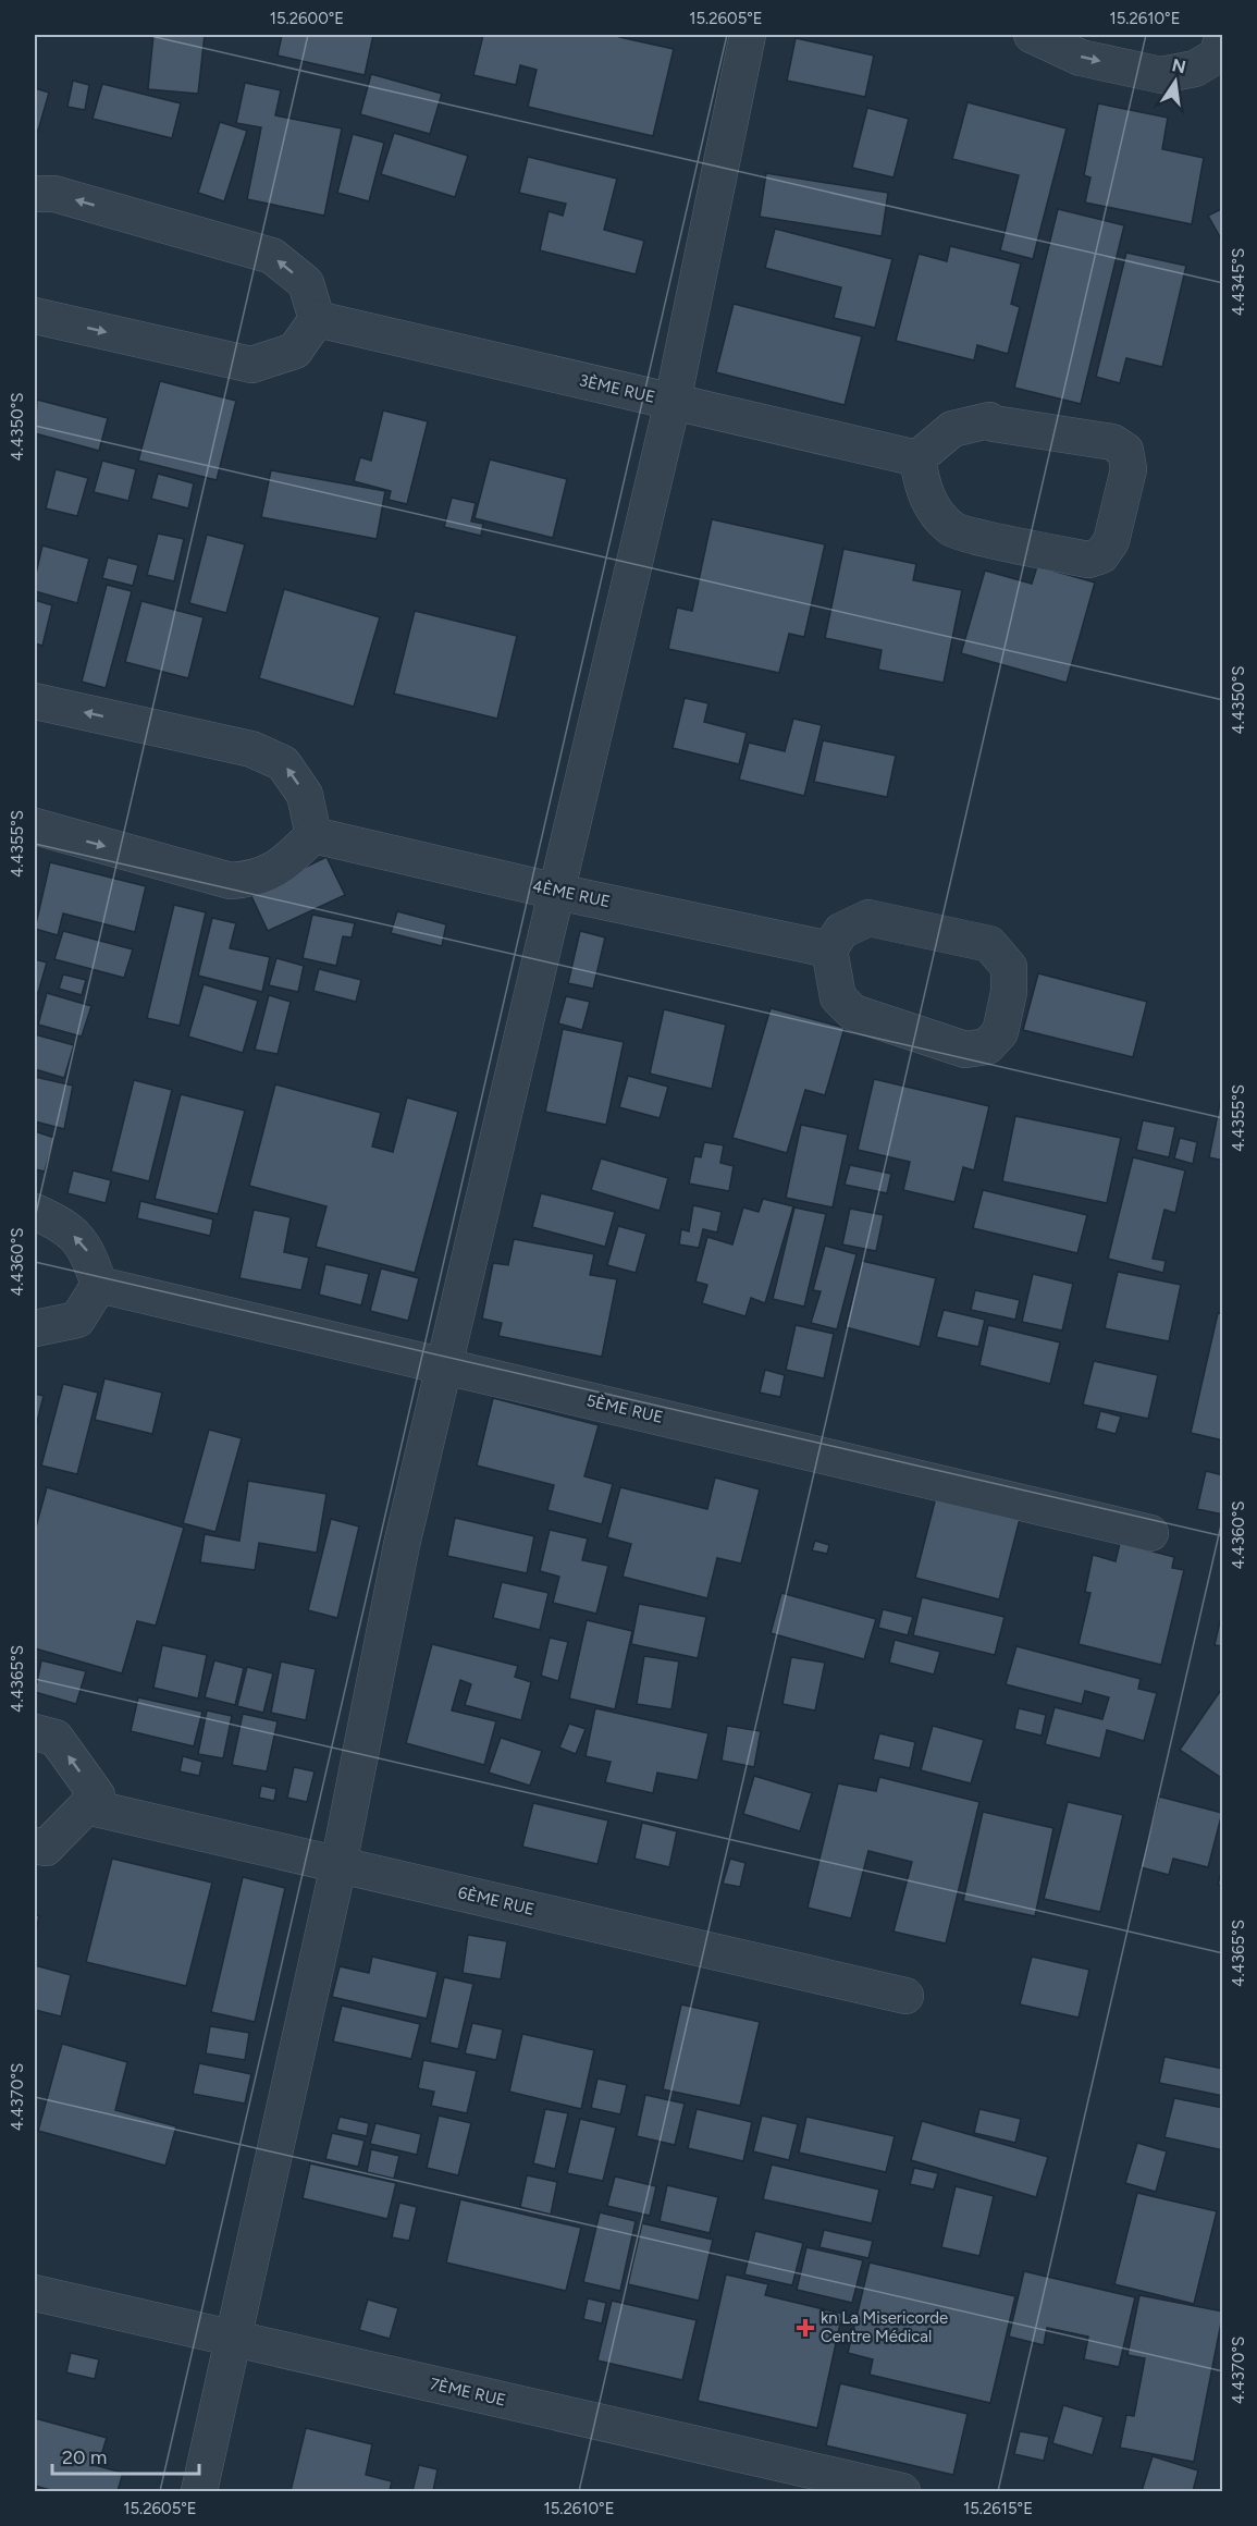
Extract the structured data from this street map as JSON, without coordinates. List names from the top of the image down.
{
  "streets": {
    "street": [
      "3ÈME RUE",
      "4ÈME RUE",
      "5ÈME RUE",
      "6ÈME RUE",
      "7ÈME RUE"
    ]
  },
  "places": {
    "health": ["kn La Misericorde Centre Médical"]
  },
  "scale_bar": "20 m",
  "north": "top",
  "coordinates": [
    "15.2600°E",
    "15.2605°E",
    "15.2610°E",
    "4.4345°S",
    "4.4350°S",
    "4.4355°S",
    "4.4360°S",
    "4.4365°S",
    "4.4370°S",
    "15.2615°E"
  ]
}
